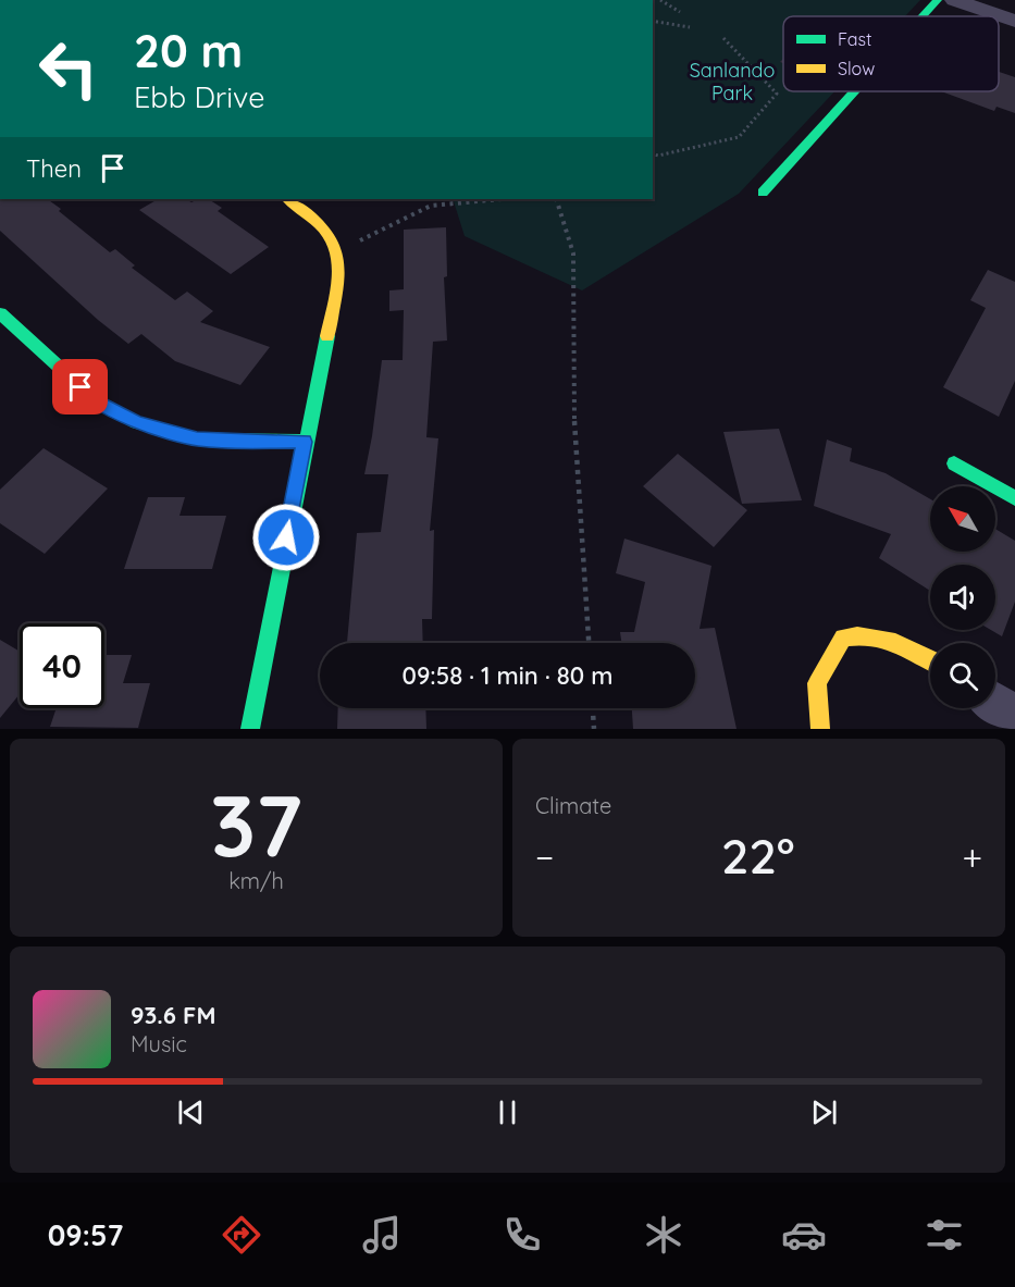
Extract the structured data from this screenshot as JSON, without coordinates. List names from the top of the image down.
{
  "parks": ["Sanlando Park"],
  "legend": ["Fast", "Slow"],
  "north": "top left",
  "page": {
    "turn": ["20 m", "Ebb Drive"],
    "then": "Then",
    "limit": "40",
    "trip": "09:58 · 1 min · 80 m",
    "tile": [
      ["37", "km/h"],
      "Climate"
    ],
    "heat": ["−", "22°", "+"],
    "song": ["93.6 FM", "Music"],
    "tabs": "09:57"
  }
}
